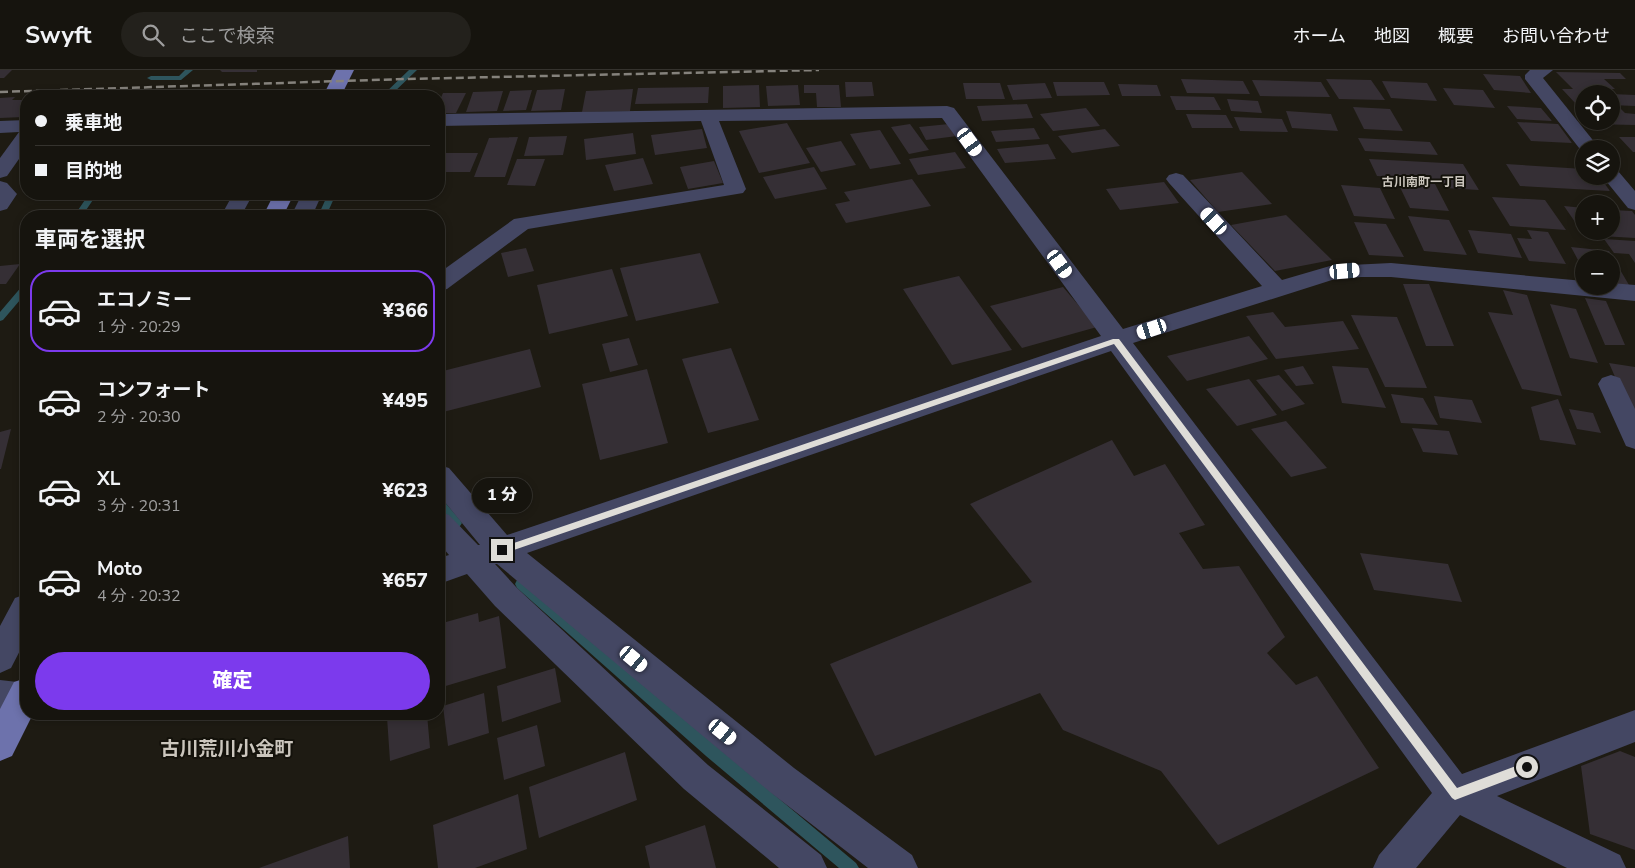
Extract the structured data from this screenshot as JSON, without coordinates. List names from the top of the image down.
{
  "districts": ["古川南町一丁目", "古川荒川小金町"],
  "page": {
    "header": "Swyft",
    "search": "ここで検索",
    "nav": [
      "ホーム",
      "地図",
      "概要",
      "お問い合わせ"
    ],
    "map_buttons": ["+", "−"],
    "banner": ["乗車地", "目的地"],
    "heading": "車両を選択",
    "list": [
      {
        "name": "エコノミー",
        "note": "1 分 · 20:29",
        "value": "¥366"
      },
      {
        "name": "コンフォート",
        "note": "2 分 · 20:30",
        "value": "¥495"
      },
      {
        "name": "XL",
        "note": "3 分 · 20:31",
        "value": "¥623"
      },
      {
        "name": "Moto",
        "note": "4 分 · 20:32",
        "value": "¥657"
      }
    ],
    "bubble": "1 分",
    "buttons": "確定"
  }
}
